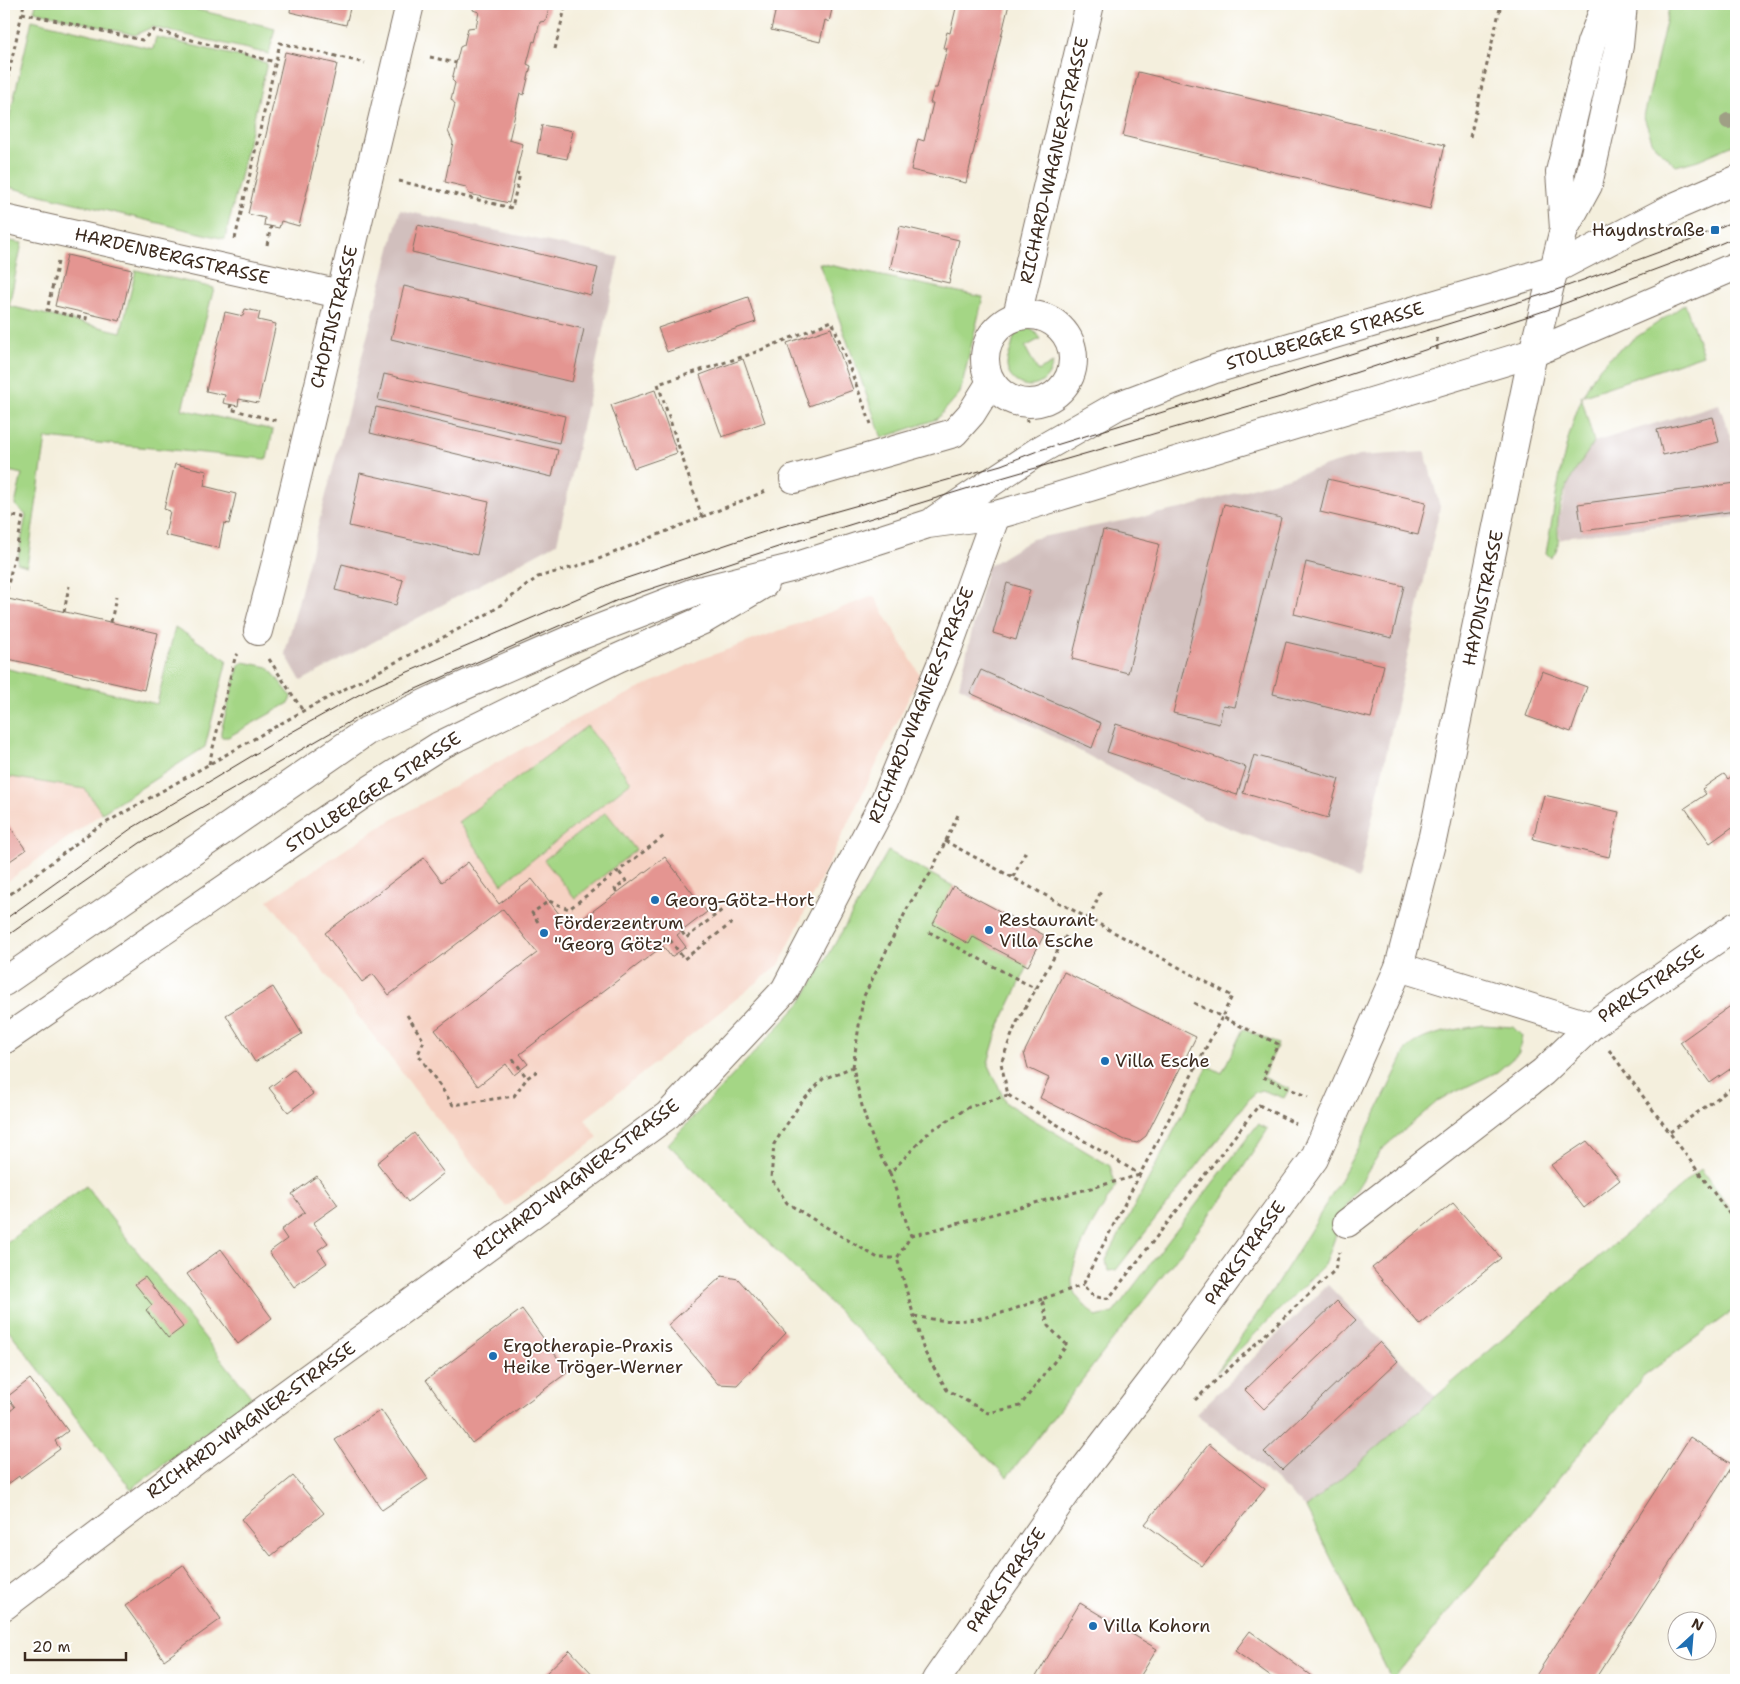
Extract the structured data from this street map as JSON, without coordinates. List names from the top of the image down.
{
  "streets": {
    "street": [
      "RICHARD-WAGNER-STRASSE",
      "HARDENBERGSTRASSE",
      "CHOPINSTRASSE",
      "STOLLBERGER STRASSE",
      "HAYDNSTRASSE",
      "PARKSTRASSE"
    ]
  },
  "crossings": [
    ["RICHARD-WAGNER-STRASSE", "STOLLBERGER STRASSE"],
    ["HARDENBERGSTRASSE", "CHOPINSTRASSE"],
    ["STOLLBERGER STRASSE", "HAYDNSTRASSE"],
    ["HAYDNSTRASSE", "PARKSTRASSE"]
  ],
  "places": {
    "transit": ["Haydnstraße"],
    "other": [
      "Georg-Götz-Hort",
      "Restaurant Villa Esche",
      "Förderzentrum \"Georg Götz\"",
      "Villa Esche",
      "Ergotherapie-Praxis Heike Tröger-Werner",
      "Villa Kohorn"
    ]
  },
  "scale_bar": "20 m",
  "north": "top right"
}
